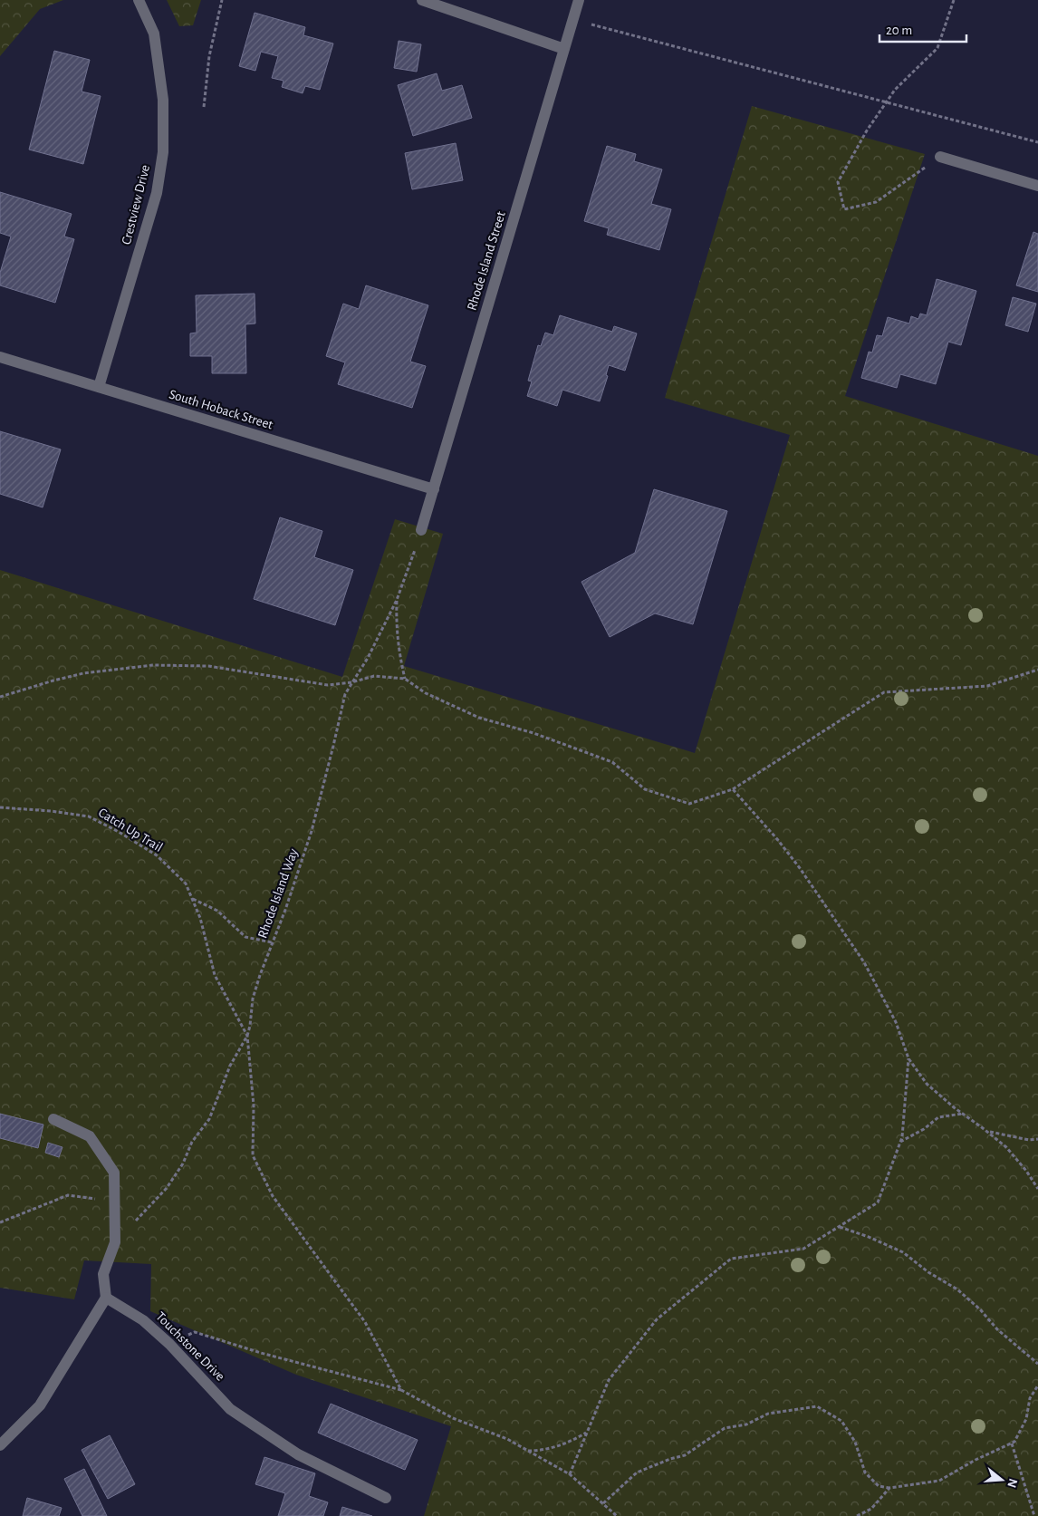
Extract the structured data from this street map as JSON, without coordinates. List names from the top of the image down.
{
  "streets": {
    "street": [
      "Crestview Drive",
      "Rhode Island Street",
      "South Hoback Street",
      "Touchstone Drive"
    ],
    "path": ["Catch Up Trail", "Rhode Island Way"]
  },
  "crossings": [
    ["Crestview Drive", "South Hoback Street"],
    ["Rhode Island Street", "South Hoback Street"],
    ["Rhode Island Street", "Rhode Island Way"],
    ["Catch Up Trail", "Rhode Island Way"]
  ],
  "scale_bar": "20 m",
  "north": "right"
}
